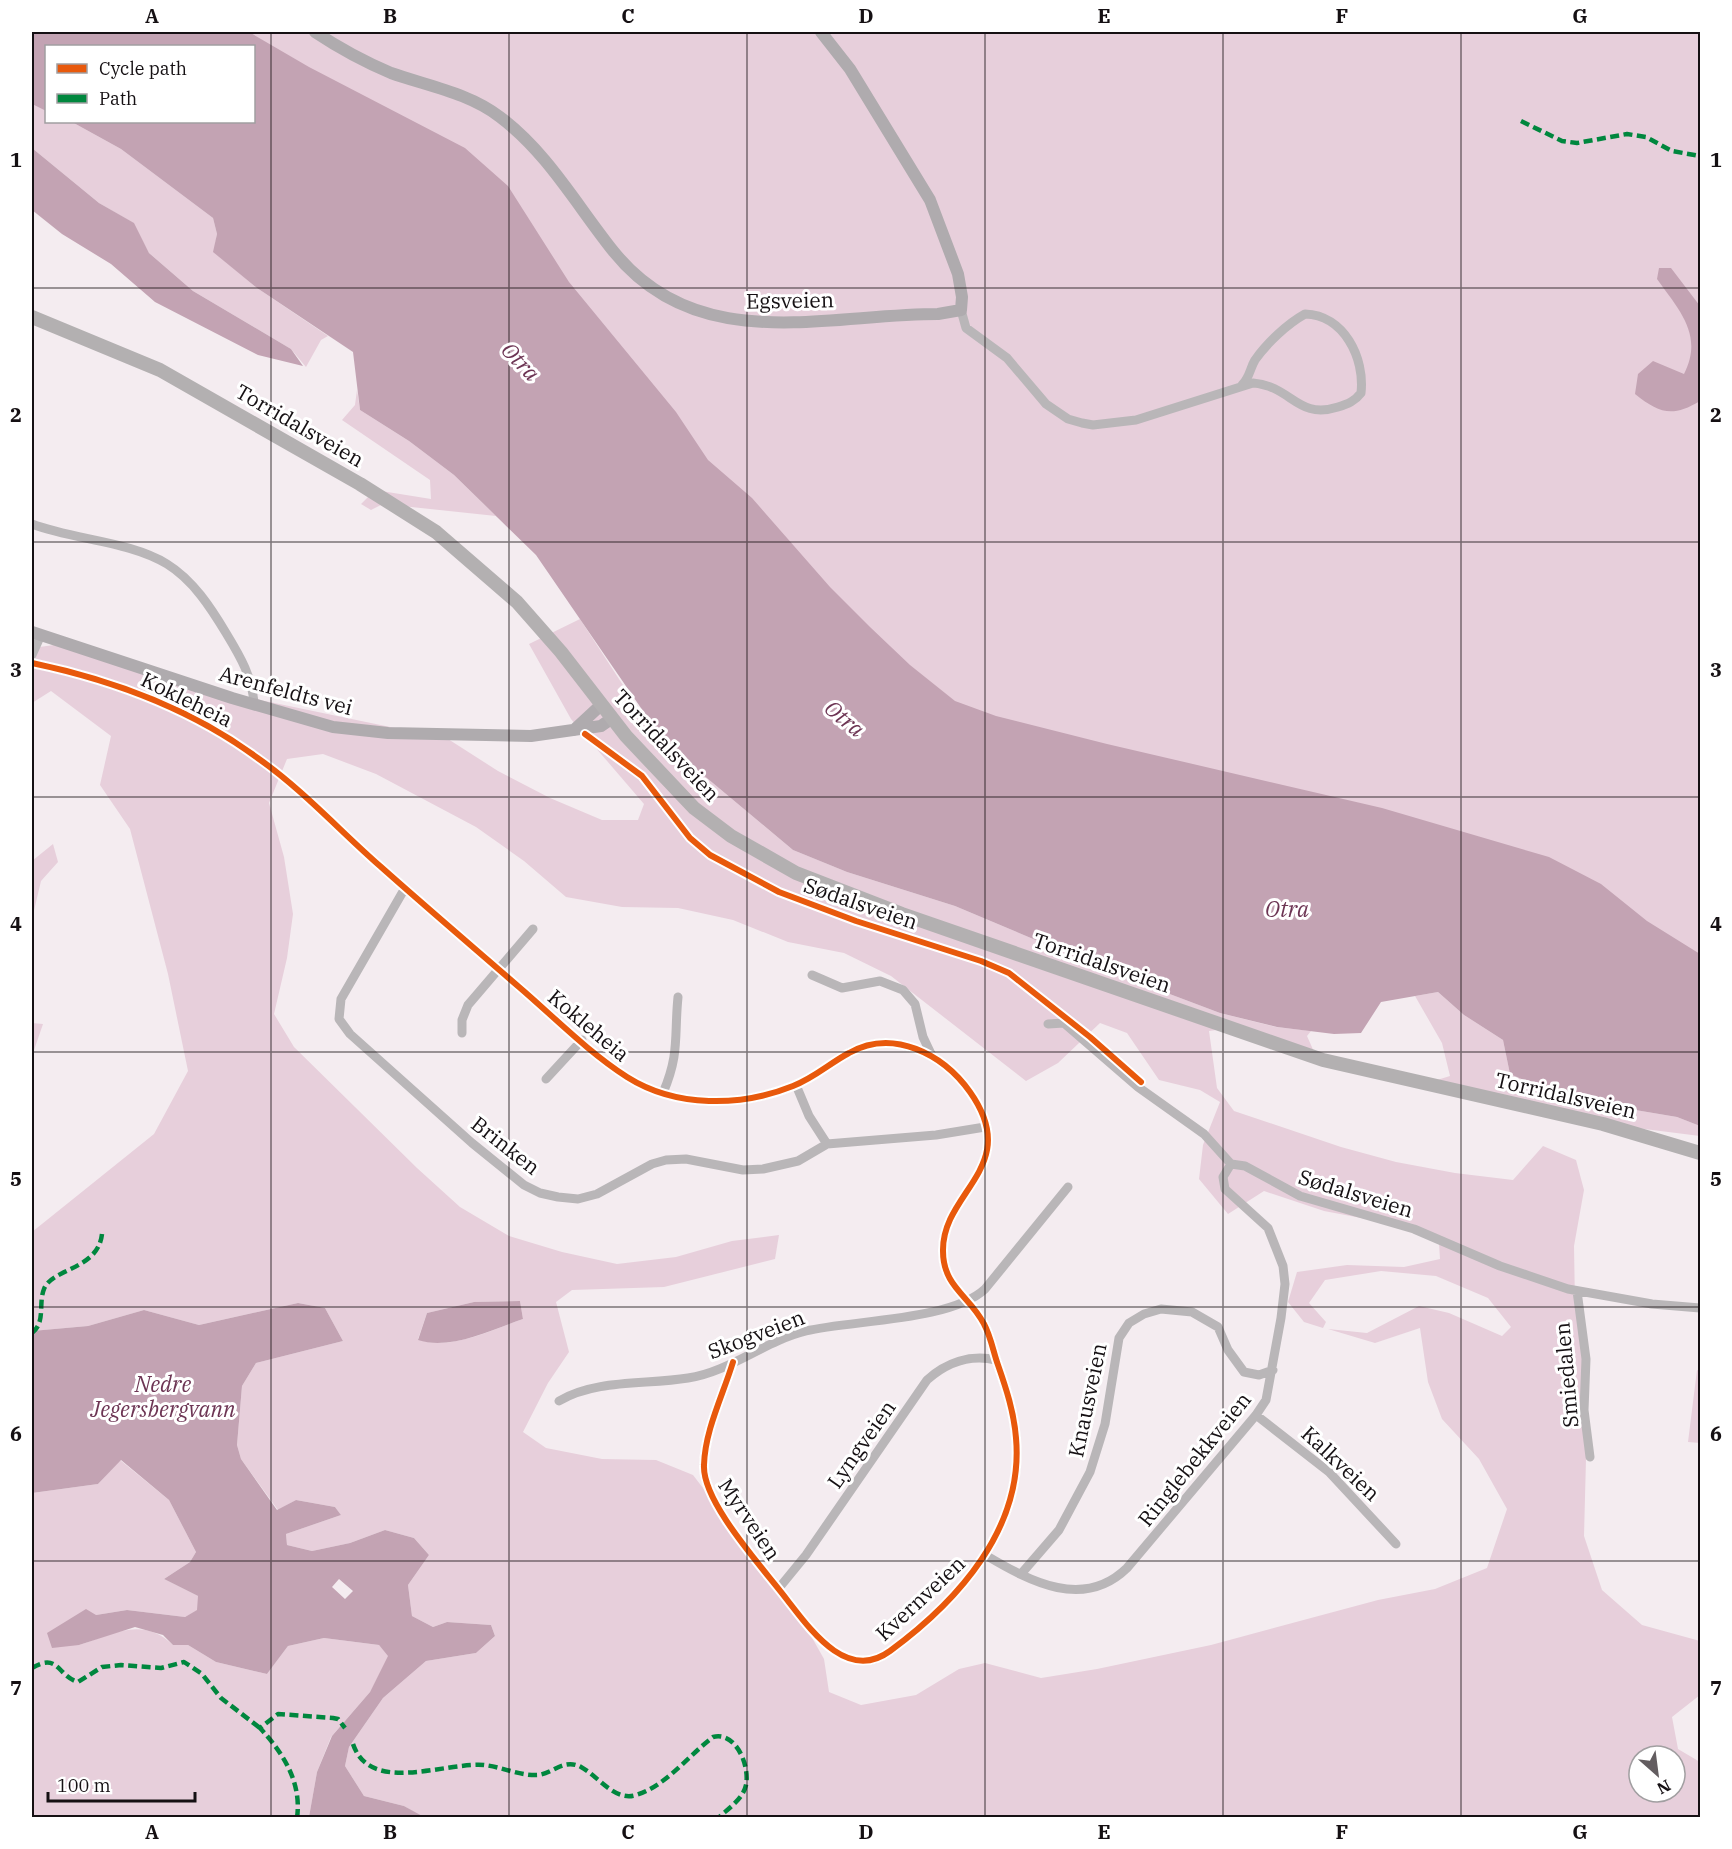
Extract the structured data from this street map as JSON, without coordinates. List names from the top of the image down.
{
  "streets": {
    "main road": ["Torridalsveien"],
    "street": [
      "Egsveien",
      "Arenfeldts vei",
      "Kokleheia",
      "Sødalsveien",
      "Brinken",
      "Skogveien",
      "Smiedalen",
      "Knausveien",
      "Lyngveien",
      "Ringlebekkveien",
      "Kalkveien",
      "Myrveien",
      "Kvernveien"
    ]
  },
  "crossings": [
    ["Torridalsveien", "Arenfeldts vei"],
    ["Kokleheia", "Brinken"],
    ["Kokleheia", "Skogveien"],
    ["Kokleheia", "Kvernveien"],
    ["Sødalsveien", "Smiedalen"],
    ["Sødalsveien", "Ringlebekkveien"],
    ["Skogveien", "Myrveien"],
    ["Skogveien", "Kvernveien"],
    ["Knausveien", "Ringlebekkveien"],
    ["Lyngveien", "Myrveien"],
    ["Lyngveien", "Kvernveien"],
    ["Ringlebekkveien", "Kalkveien"],
    ["Ringlebekkveien", "Kvernveien"],
    ["Myrveien", "Kvernveien"]
  ],
  "water": ["Otra", "Nedre Jegersbergvann"],
  "legend": ["Cycle path", "Path"],
  "scale_bar": "100 m",
  "north": "bottom right",
  "grid": {
    "columns": [
      "A",
      "B",
      "C",
      "D",
      "E",
      "F",
      "G"
    ],
    "rows": [
      "1",
      "2",
      "3",
      "4",
      "5",
      "6",
      "7"
    ]
  }
}
